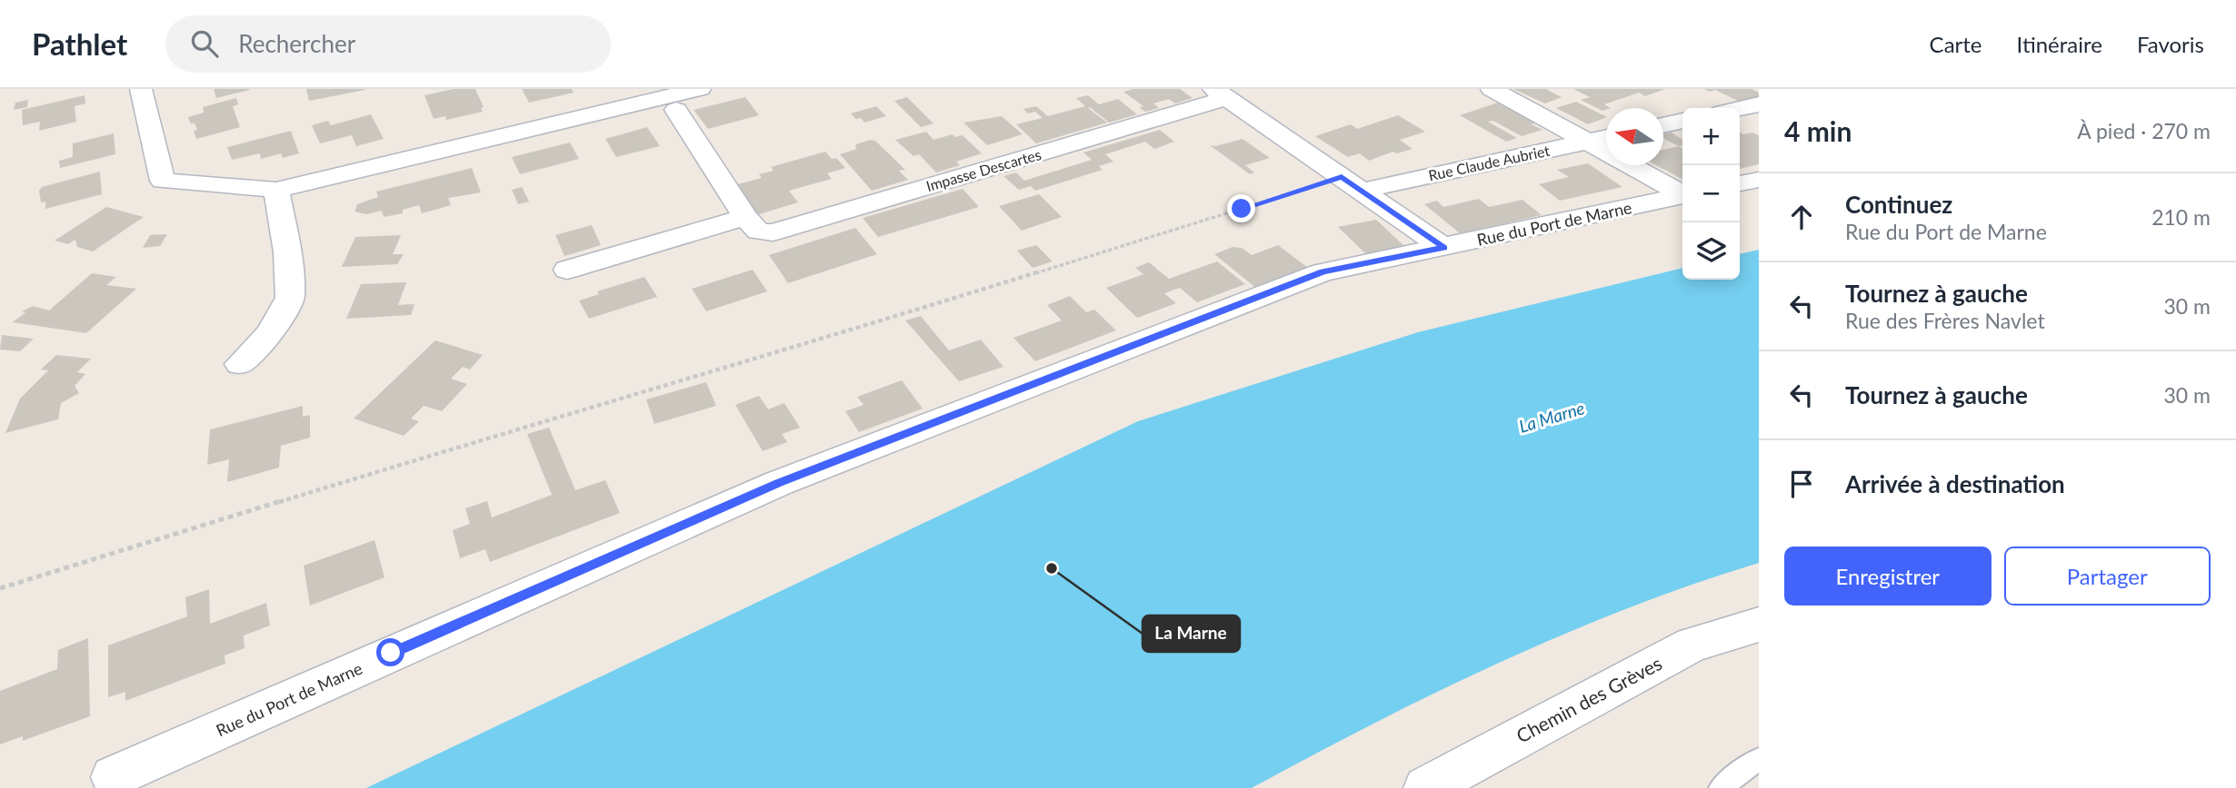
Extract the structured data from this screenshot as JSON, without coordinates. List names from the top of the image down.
{
  "streets": {
    "street": [
      "Rue Claude Aubriet",
      "Impasse Descartes",
      "Rue du Port de Marne",
      "Chemin des Grèves"
    ]
  },
  "water": ["La Marne"],
  "places": ["La Marne"],
  "north": "left",
  "page": {
    "header": "Pathlet",
    "search": "Rechercher",
    "nav": ["Carte", "Itinéraire", "Favoris"],
    "heading": ["4 min", "À pied · 270 m"],
    "map_buttons": ["+", "−"],
    "list": [
      ["Continuez", "Rue du Port de Marne", "210 m"],
      ["Tournez à gauche", "Rue des Frères Navlet", "30 m"],
      ["Tournez à gauche", "30 m"],
      "Arrivée à destination"
    ],
    "buttons": ["Enregistrer", "Partager"]
  }
}
